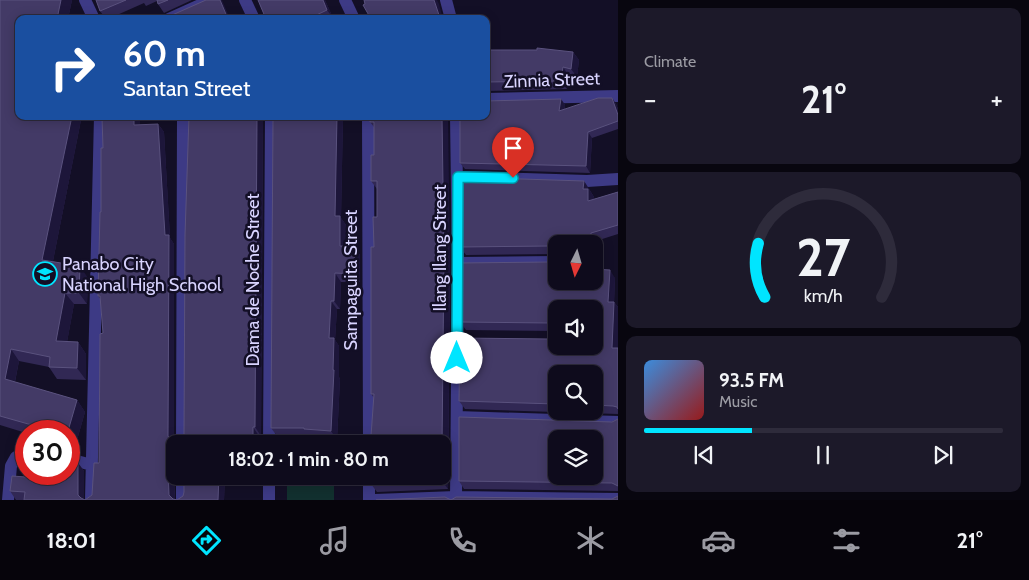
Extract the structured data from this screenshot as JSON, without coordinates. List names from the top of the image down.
{
  "streets": {
    "street": [
      "Zinnia Street",
      "Ilang Ilang Street",
      "Dama de Noche Street",
      "Sampaguita Street"
    ]
  },
  "places": {
    "school or university": ["Panabo City National High School"]
  },
  "north": "bottom",
  "page": {
    "tile": "Climate",
    "turn": ["60 m", "Santan Street"],
    "heat": ["−", "21°", "+"],
    "song": ["93.5 FM", "Music"],
    "limit": "30",
    "trip": "18:02 · 1 min · 80 m",
    "tabs": ["18:01", "21°"],
    "gauge": ["27", "km/h"]
  }
}
